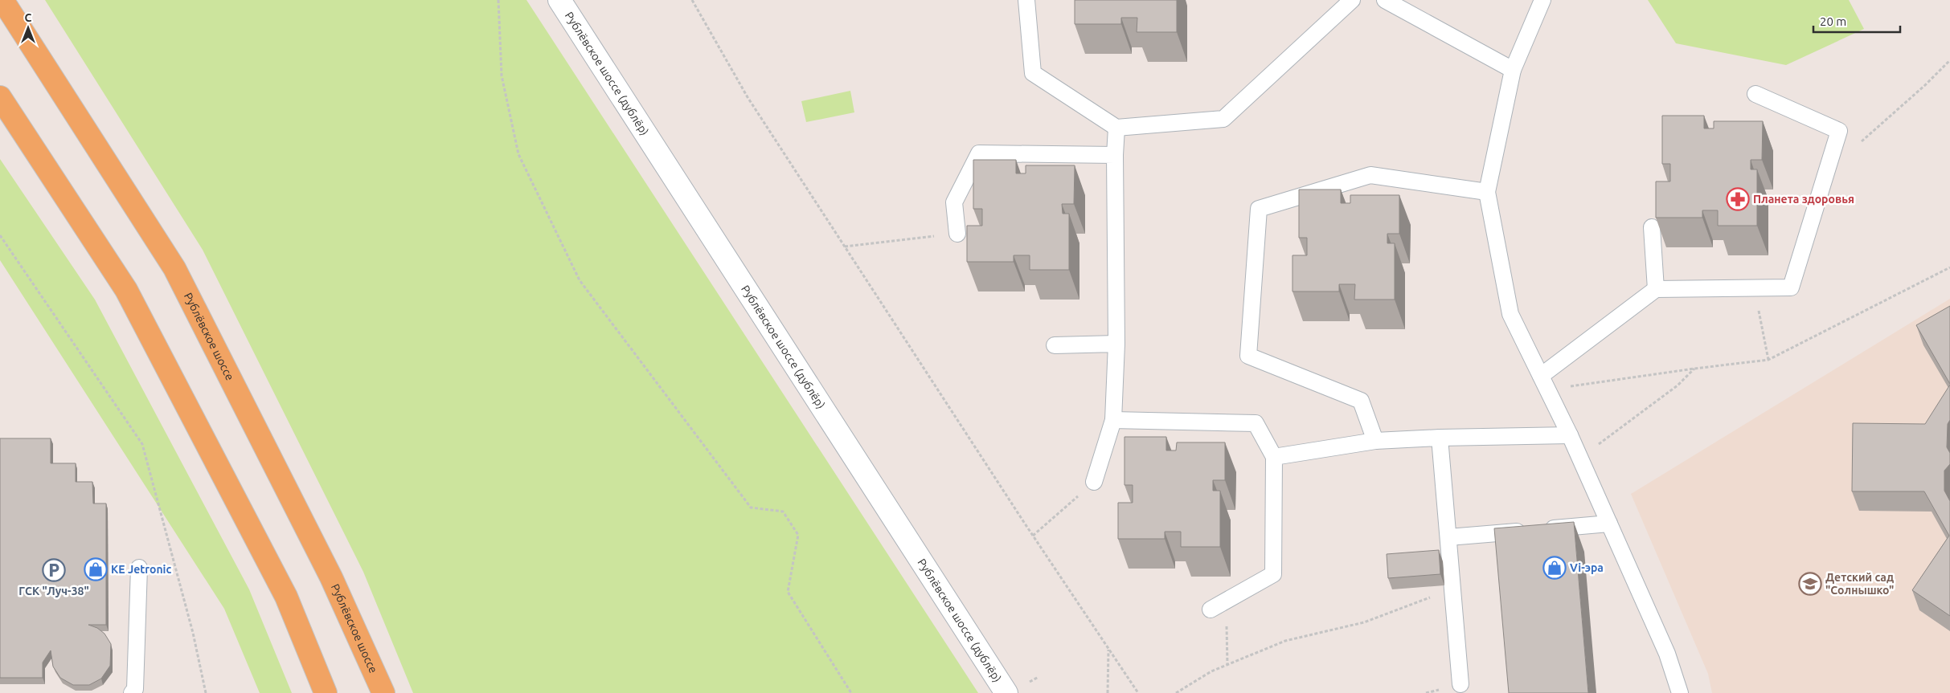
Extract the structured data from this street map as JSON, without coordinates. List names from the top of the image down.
{
  "streets": {
    "main road": ["Рублёвское шоссе"],
    "street": ["Рублёвское шоссе (дублёр)"]
  },
  "places": {
    "pharmacy": ["Планета здоровья"],
    "shop": ["Vi-эра", "KE Jetronic"],
    "parking": ["ГСК \"Луч-38\""],
    "school or university": ["Детский сад \"Солнышко\""]
  },
  "scale_bar": "20 m",
  "north": "top"
}
